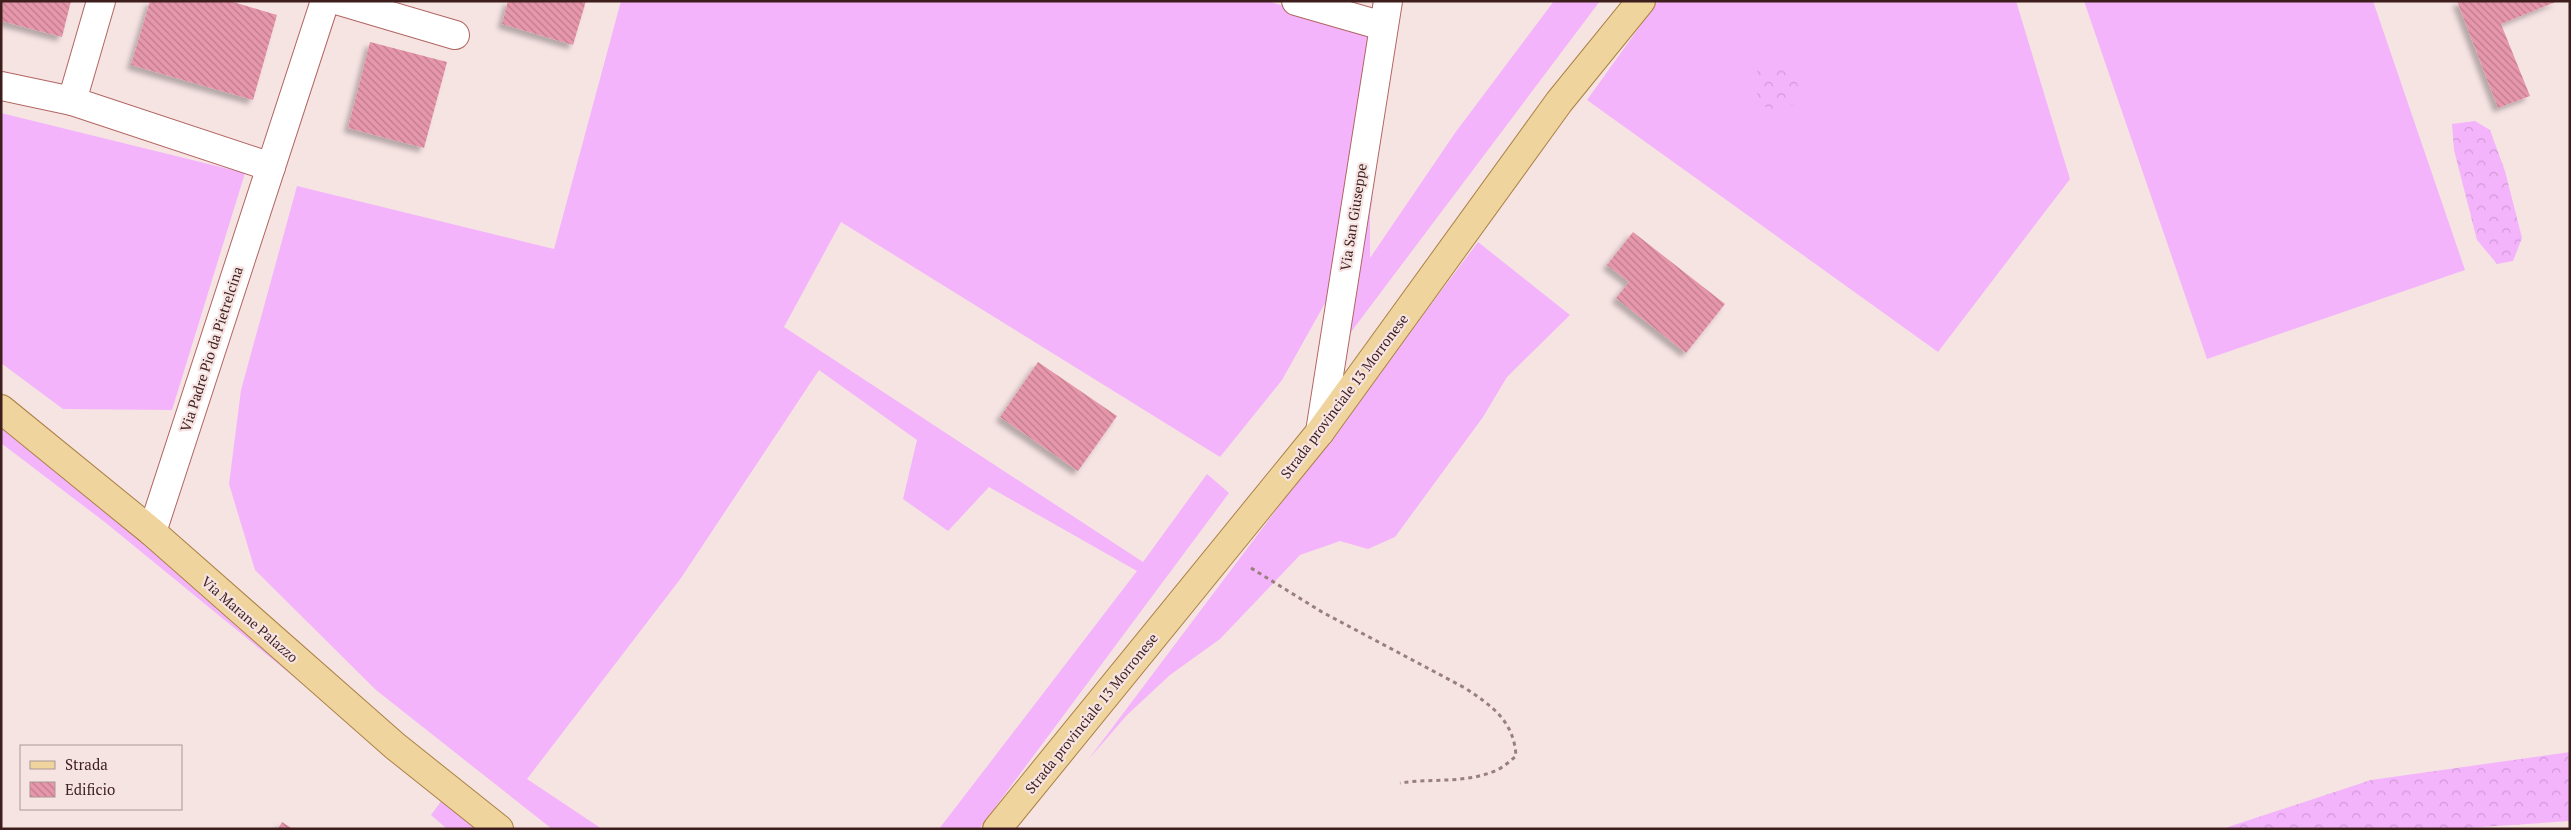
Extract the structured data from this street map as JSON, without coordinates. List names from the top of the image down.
{
  "streets": {
    "main road": ["Strada provinciale 13 Morronese", "Via Marane Palazzo"],
    "street": ["Via San Giuseppe", "Via Padre Pio da Pietrelcina"]
  },
  "crossings": [
    ["Via San Giuseppe", "Strada provinciale 13 Morronese"],
    ["Via Padre Pio da Pietrelcina", "Via Marane Palazzo"]
  ],
  "legend": ["Strada", "Edificio"]
}
